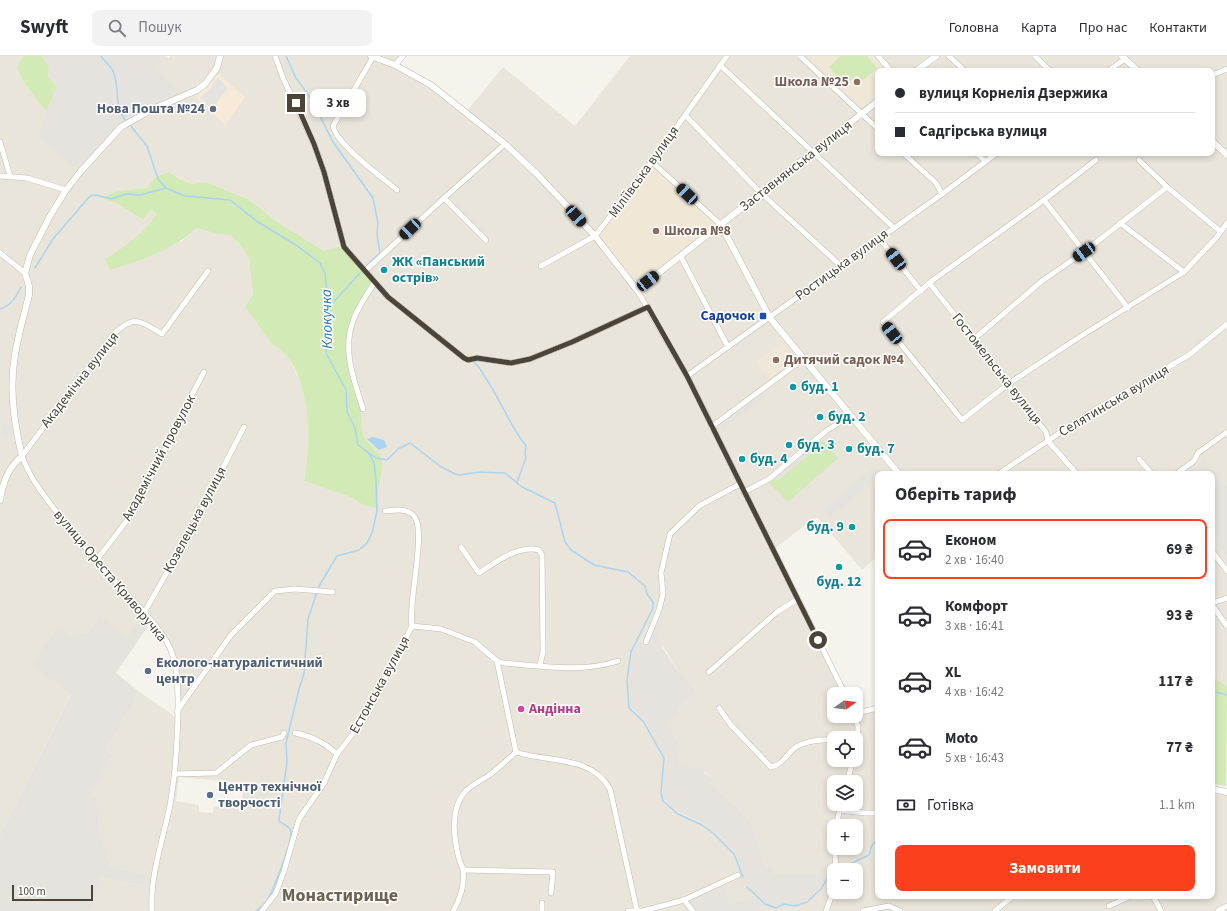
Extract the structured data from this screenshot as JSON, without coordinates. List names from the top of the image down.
{
  "streets": {
    "street": [
      "Заставнянська вулиця",
      "Міліївська вулиця",
      "Ростицька вулиця",
      "Гостомельська вулиця",
      "Академічна вулиця",
      "Селятинська вулиця",
      "Академічний провулок",
      "Козелецька вулиця",
      "вулиця Ореста Криворучка",
      "Естонська вулиця"
    ]
  },
  "crossings": [
    ["Гостомельська вулиця", "Селятинська вулиця"],
    ["Академічна вулиця", "вулиця Ореста Криворучка"],
    ["Академічний провулок", "вулиця Ореста Криворучка"],
    ["Козелецька вулиця", "вулиця Ореста Криворучка"]
  ],
  "districts": ["Монастирище"],
  "water": ["Клокучка"],
  "places": {
    "other": [
      "Школа №25",
      "Нова Пошта №24",
      "Школа №8",
      "ЖК «Панський острів»",
      "Дитячий садок №4",
      "буд. 1",
      "буд. 2",
      "буд. 3",
      "буд. 7",
      "буд. 4",
      "буд. 9",
      "буд. 12",
      "Еколого-натуралістичний центр",
      "Андінна",
      "Центр технічної творчості"
    ],
    "transit": ["Садочок"]
  },
  "scale_bar": "100 m",
  "north": "right",
  "page": {
    "header": "Swyft",
    "search": "Пошук",
    "nav": [
      "Головна",
      "Карта",
      "Про нас",
      "Контакти"
    ],
    "banner": ["вулиця Корнелія Дзержика", "Садгірська вулиця"],
    "bubble": "3 хв",
    "heading": "Оберіть тариф",
    "list": [
      {
        "name": "Економ",
        "note": "2 хв · 16:40",
        "value": "69 ₴"
      },
      {
        "name": "Комфорт",
        "note": "3 хв · 16:41",
        "value": "93 ₴"
      },
      {
        "name": "XL",
        "note": "4 хв · 16:42",
        "value": "117 ₴"
      },
      {
        "name": "Moto",
        "note": "5 хв · 16:43",
        "value": "77 ₴"
      }
    ],
    "map_buttons": ["+", "−"],
    "pay": ["Готівка", "1.1 km"],
    "buttons": "Замовити",
    "scale": "100 m"
  }
}
